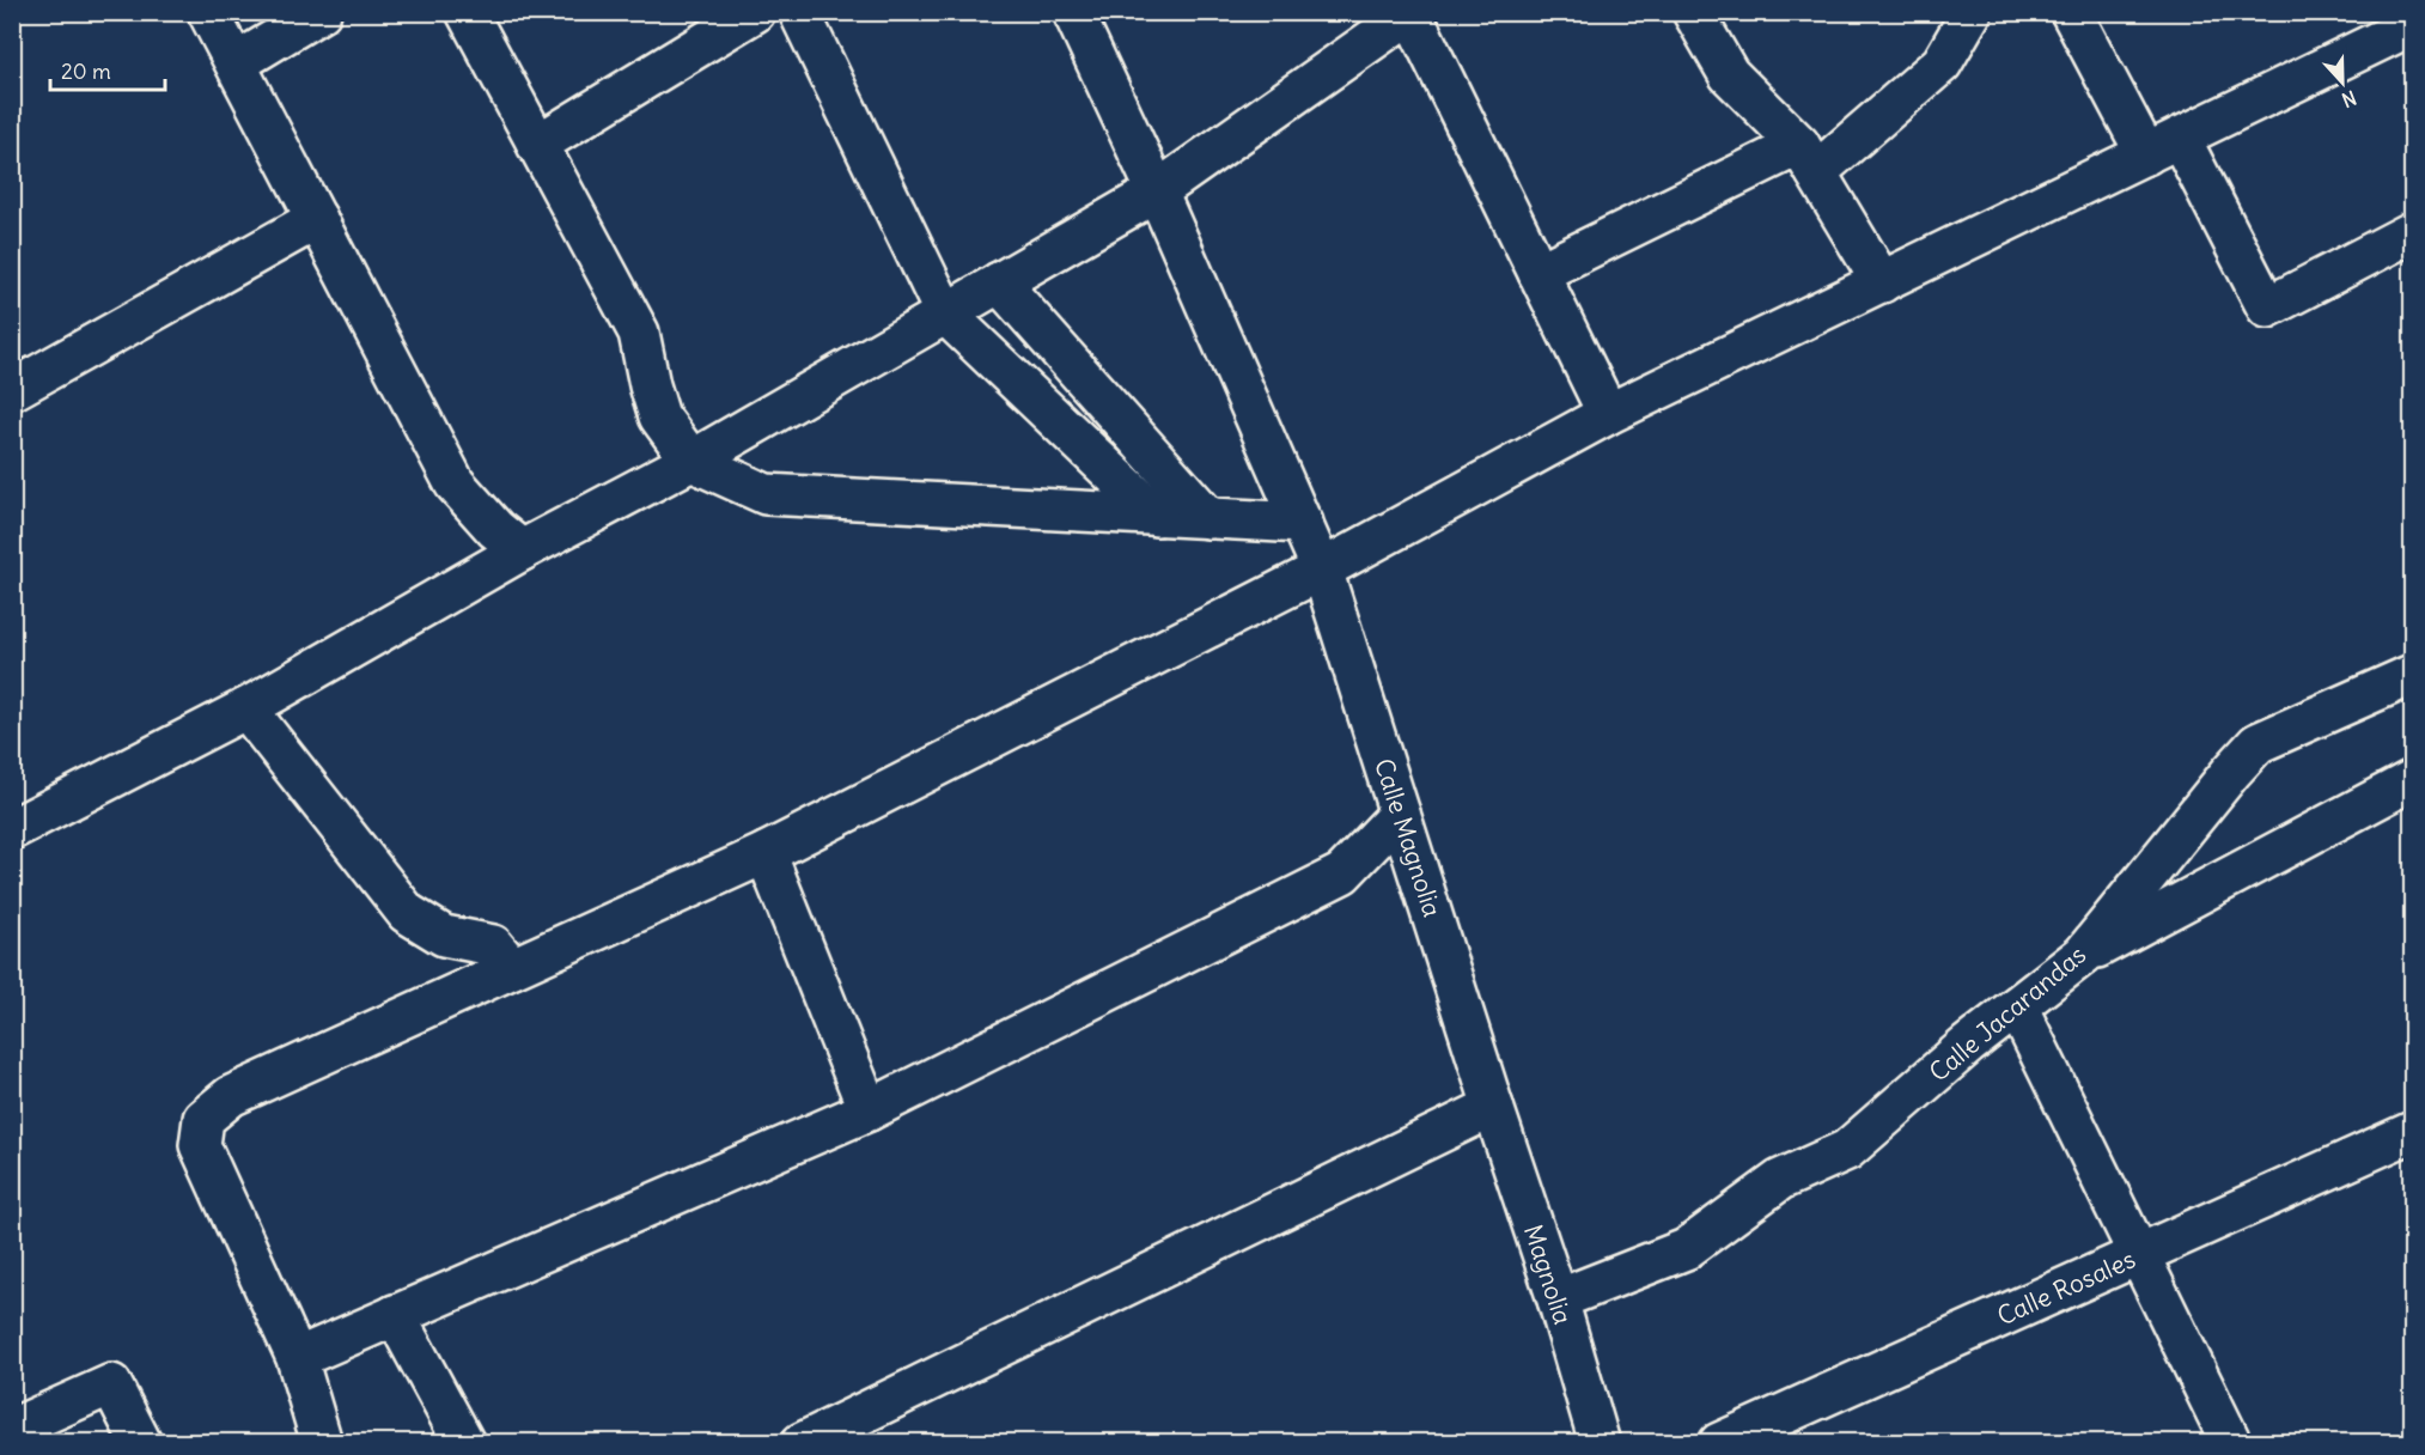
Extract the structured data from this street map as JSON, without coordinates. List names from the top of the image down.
{
  "streets": {
    "street": [
      "Calle Magnolia",
      "Calle Jacarandas",
      "Magnolia",
      "Calle Rosales"
    ]
  },
  "crossings": [
    ["Calle Magnolia", "Magnolia"],
    ["Calle Jacarandas", "Magnolia"]
  ],
  "scale_bar": "20 m",
  "north": "bottom"
}
